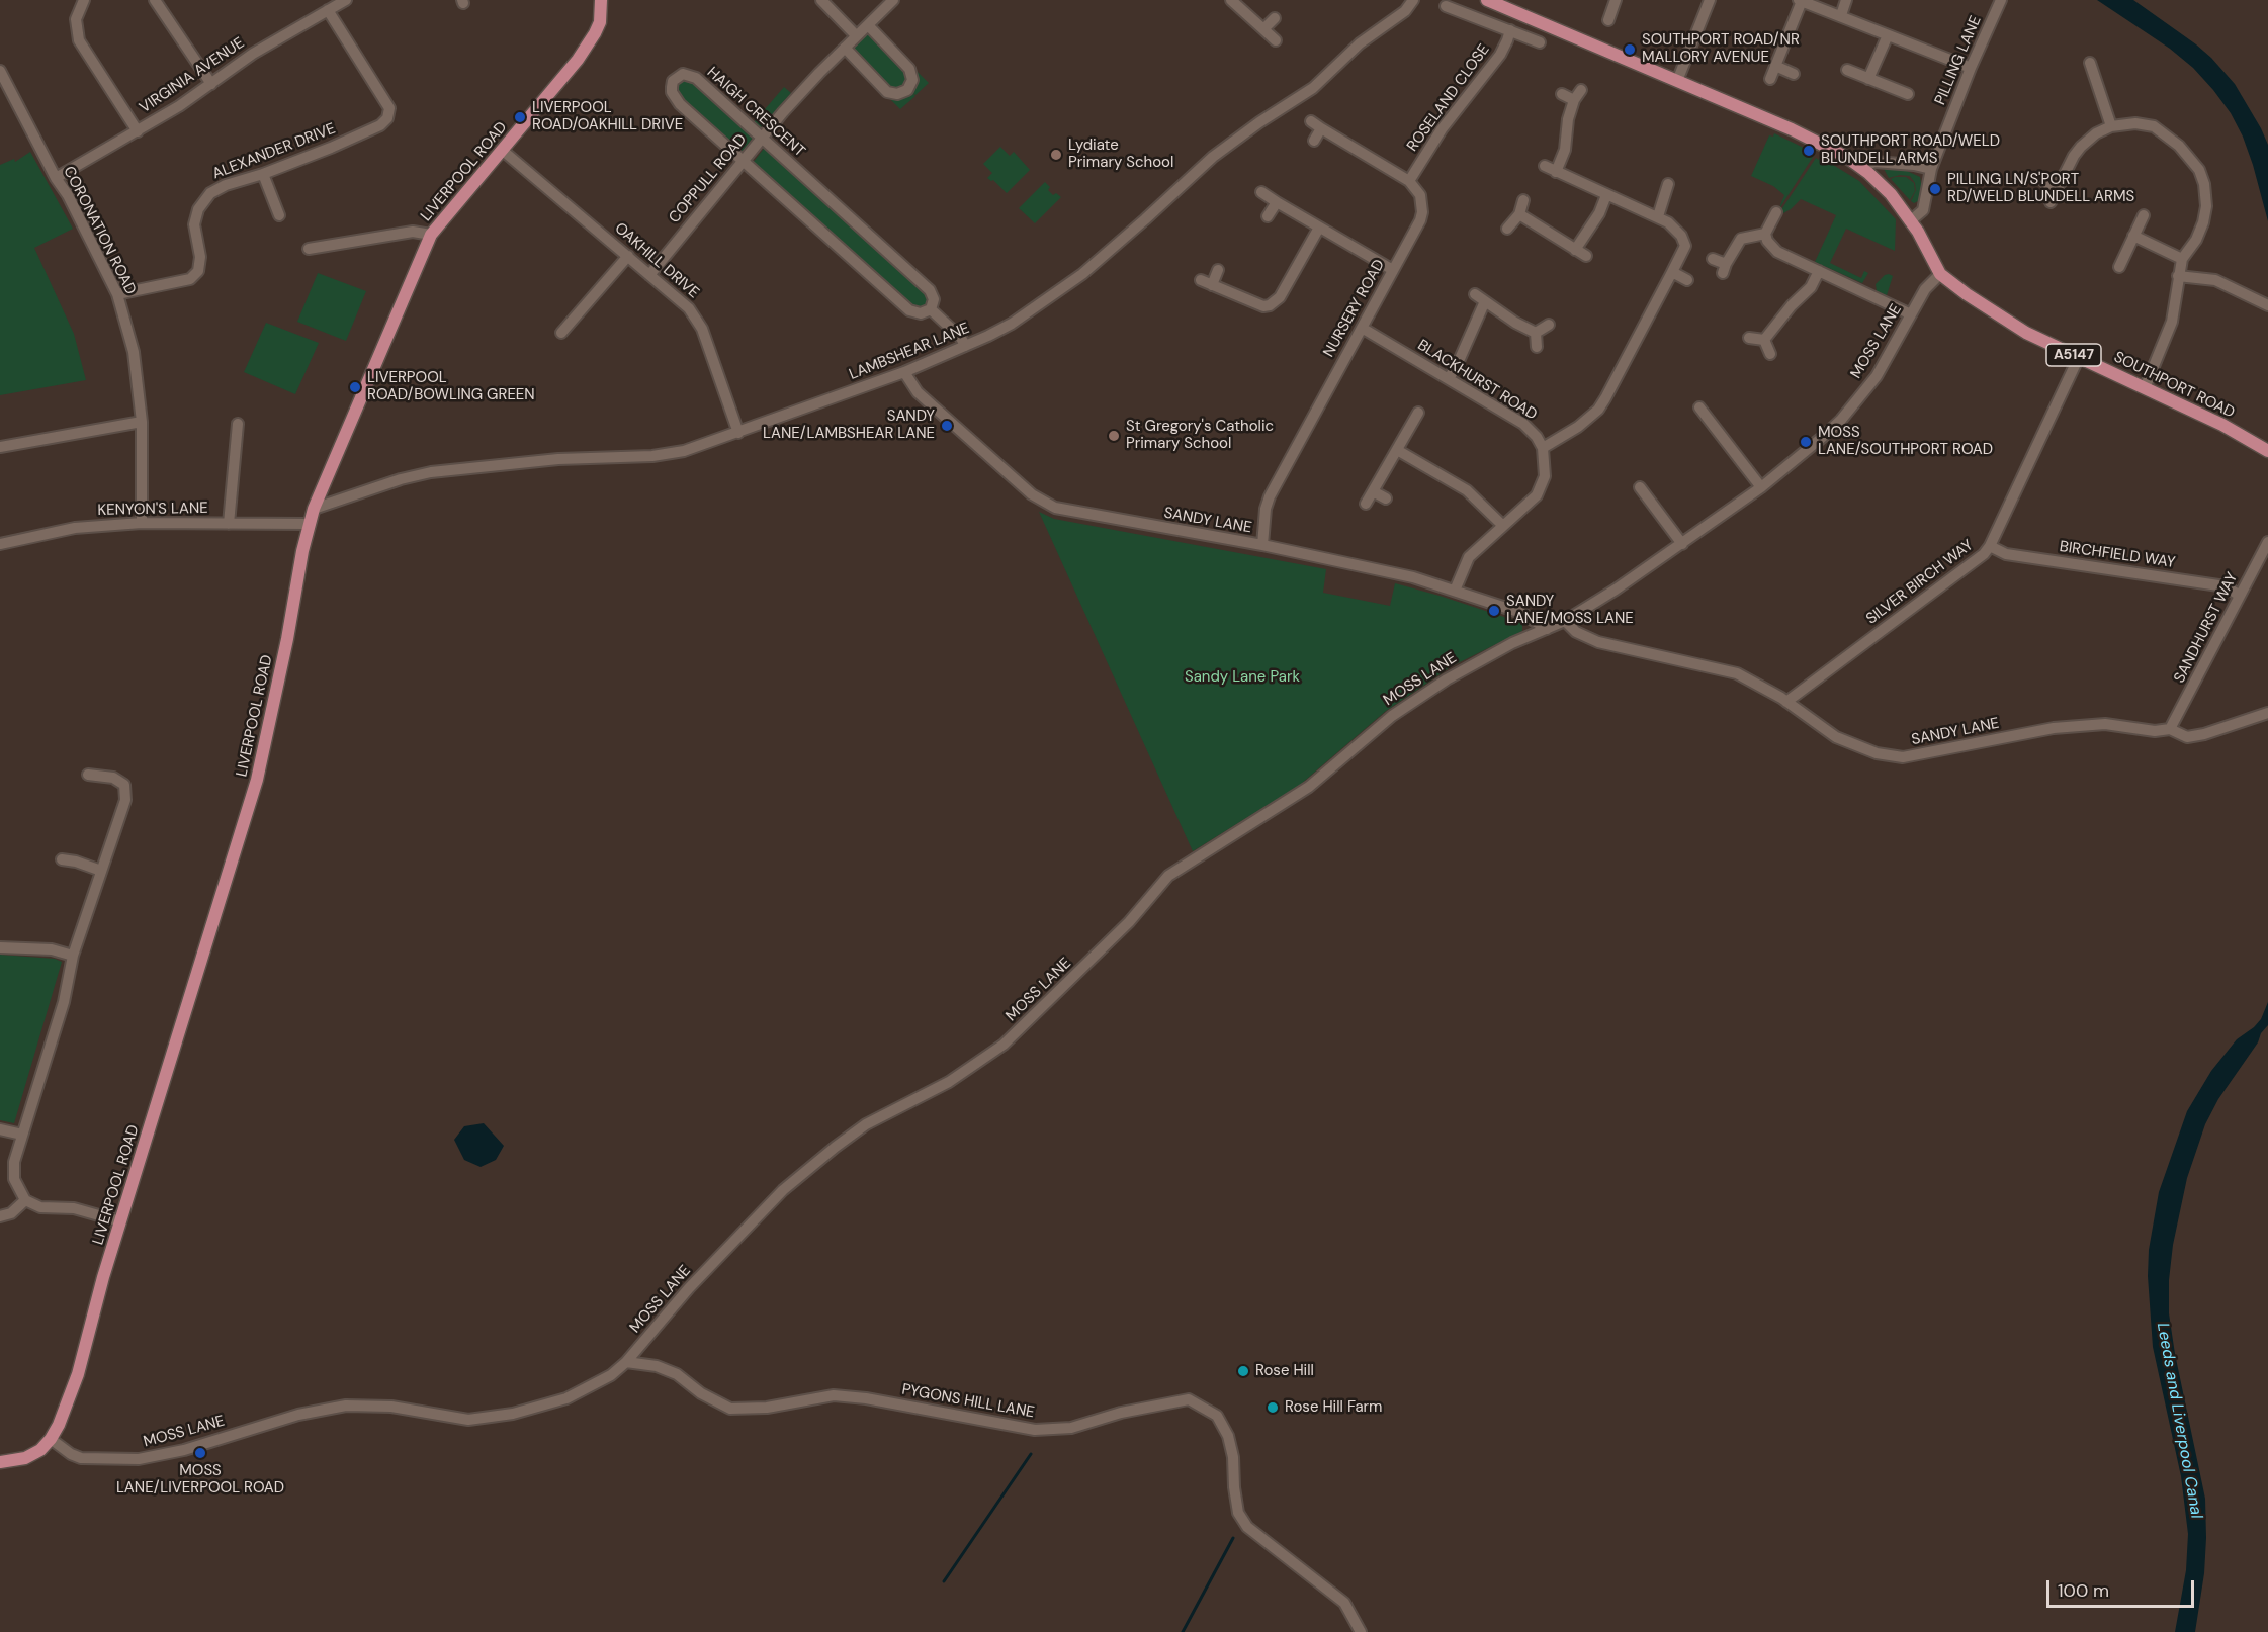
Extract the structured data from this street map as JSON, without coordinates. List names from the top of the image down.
{
  "streets": {
    "main road": ["LIVERPOOL ROAD", "A5147", "SOUTHPORT ROAD"],
    "street": [
      "PILLING LANE",
      "VIRGINIA AVENUE",
      "ROSELAND CLOSE",
      "HAIGH CRESCENT",
      "ALEXANDER DRIVE",
      "COPPULL ROAD",
      "CORONATION ROAD",
      "OAKHILL DRIVE",
      "NURSERY ROAD",
      "MOSS LANE",
      "LAMBSHEAR LANE",
      "BLACKHURST ROAD",
      "KENYON'S LANE",
      "SANDY LANE",
      "BIRCHFIELD WAY",
      "SILVER BIRCH WAY",
      "SANDHURST WAY",
      "PYGONS HILL LANE"
    ]
  },
  "crossings": [
    ["PILLING LANE", "SOUTHPORT ROAD"],
    ["VIRGINIA AVENUE", "ALEXANDER DRIVE"],
    ["VIRGINIA AVENUE", "CORONATION ROAD"],
    ["ROSELAND CLOSE", "NURSERY ROAD"],
    ["HAIGH CRESCENT", "COPPULL ROAD"],
    ["HAIGH CRESCENT", "LAMBSHEAR LANE"],
    ["ALEXANDER DRIVE", "CORONATION ROAD"],
    ["LIVERPOOL ROAD", "OAKHILL DRIVE"],
    ["LIVERPOOL ROAD", "MOSS LANE"],
    ["LIVERPOOL ROAD", "LAMBSHEAR LANE"],
    ["LIVERPOOL ROAD", "KENYON'S LANE"],
    ["COPPULL ROAD", "OAKHILL DRIVE"],
    ["CORONATION ROAD", "KENYON'S LANE"],
    ["OAKHILL DRIVE", "LAMBSHEAR LANE"],
    ["NURSERY ROAD", "BLACKHURST ROAD"],
    ["NURSERY ROAD", "SANDY LANE"],
    ["MOSS LANE", "SOUTHPORT ROAD"],
    ["MOSS LANE", "SANDY LANE"],
    ["MOSS LANE", "PYGONS HILL LANE"],
    ["LAMBSHEAR LANE", "SANDY LANE"],
    ["SOUTHPORT ROAD", "SILVER BIRCH WAY"],
    ["SANDY LANE", "SILVER BIRCH WAY"],
    ["SANDY LANE", "SANDHURST WAY"],
    ["BIRCHFIELD WAY", "SILVER BIRCH WAY"],
    ["BIRCHFIELD WAY", "SANDHURST WAY"]
  ],
  "water": ["Leeds and Liverpool Canal"],
  "parks": ["Sandy Lane Park"],
  "places": [
    "SOUTHPORT ROAD/NR MALLORY AVENUE",
    "LIVERPOOL ROAD/OAKHILL DRIVE",
    "SOUTHPORT ROAD/WELD BLUNDELL ARMS",
    "Lydiate Primary School",
    "PILLING LN/S'PORT RD/WELD BLUNDELL ARMS",
    "LIVERPOOL ROAD/BOWLING GREEN",
    "SANDY LANE/LAMBSHEAR LANE",
    "St Gregory's Catholic Primary School",
    "MOSS LANE/SOUTHPORT ROAD",
    "SANDY LANE/MOSS LANE",
    "Rose Hill",
    "Rose Hill Farm",
    "MOSS LANE/LIVERPOOL ROAD"
  ],
  "scale_bar": "100 m"
}
